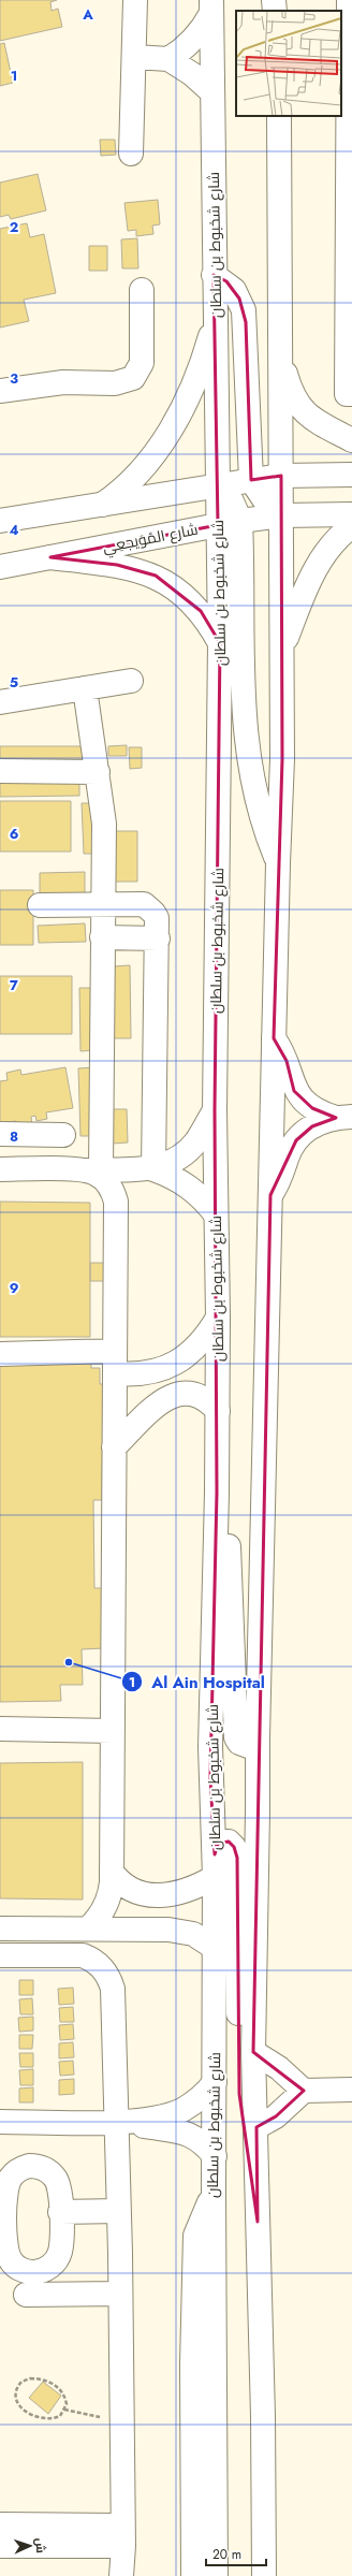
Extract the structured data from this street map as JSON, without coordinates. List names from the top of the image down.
{
  "streets": {
    "main road": ["شارع شخبوط بن سلطان", "شارع المُوَيجعِي"]
  },
  "crossings": [
    ["شارع شخبوط بن سلطان", "شارع المُوَيجعِي"]
  ],
  "places": ["Al Ain Hospital"],
  "scale_bar": "20 m",
  "north": "right",
  "grid": {
    "columns": ["A"],
    "rows": [
      "1",
      "2",
      "3",
      "4",
      "5",
      "6",
      "7",
      "8",
      "9"
    ]
  }
}
